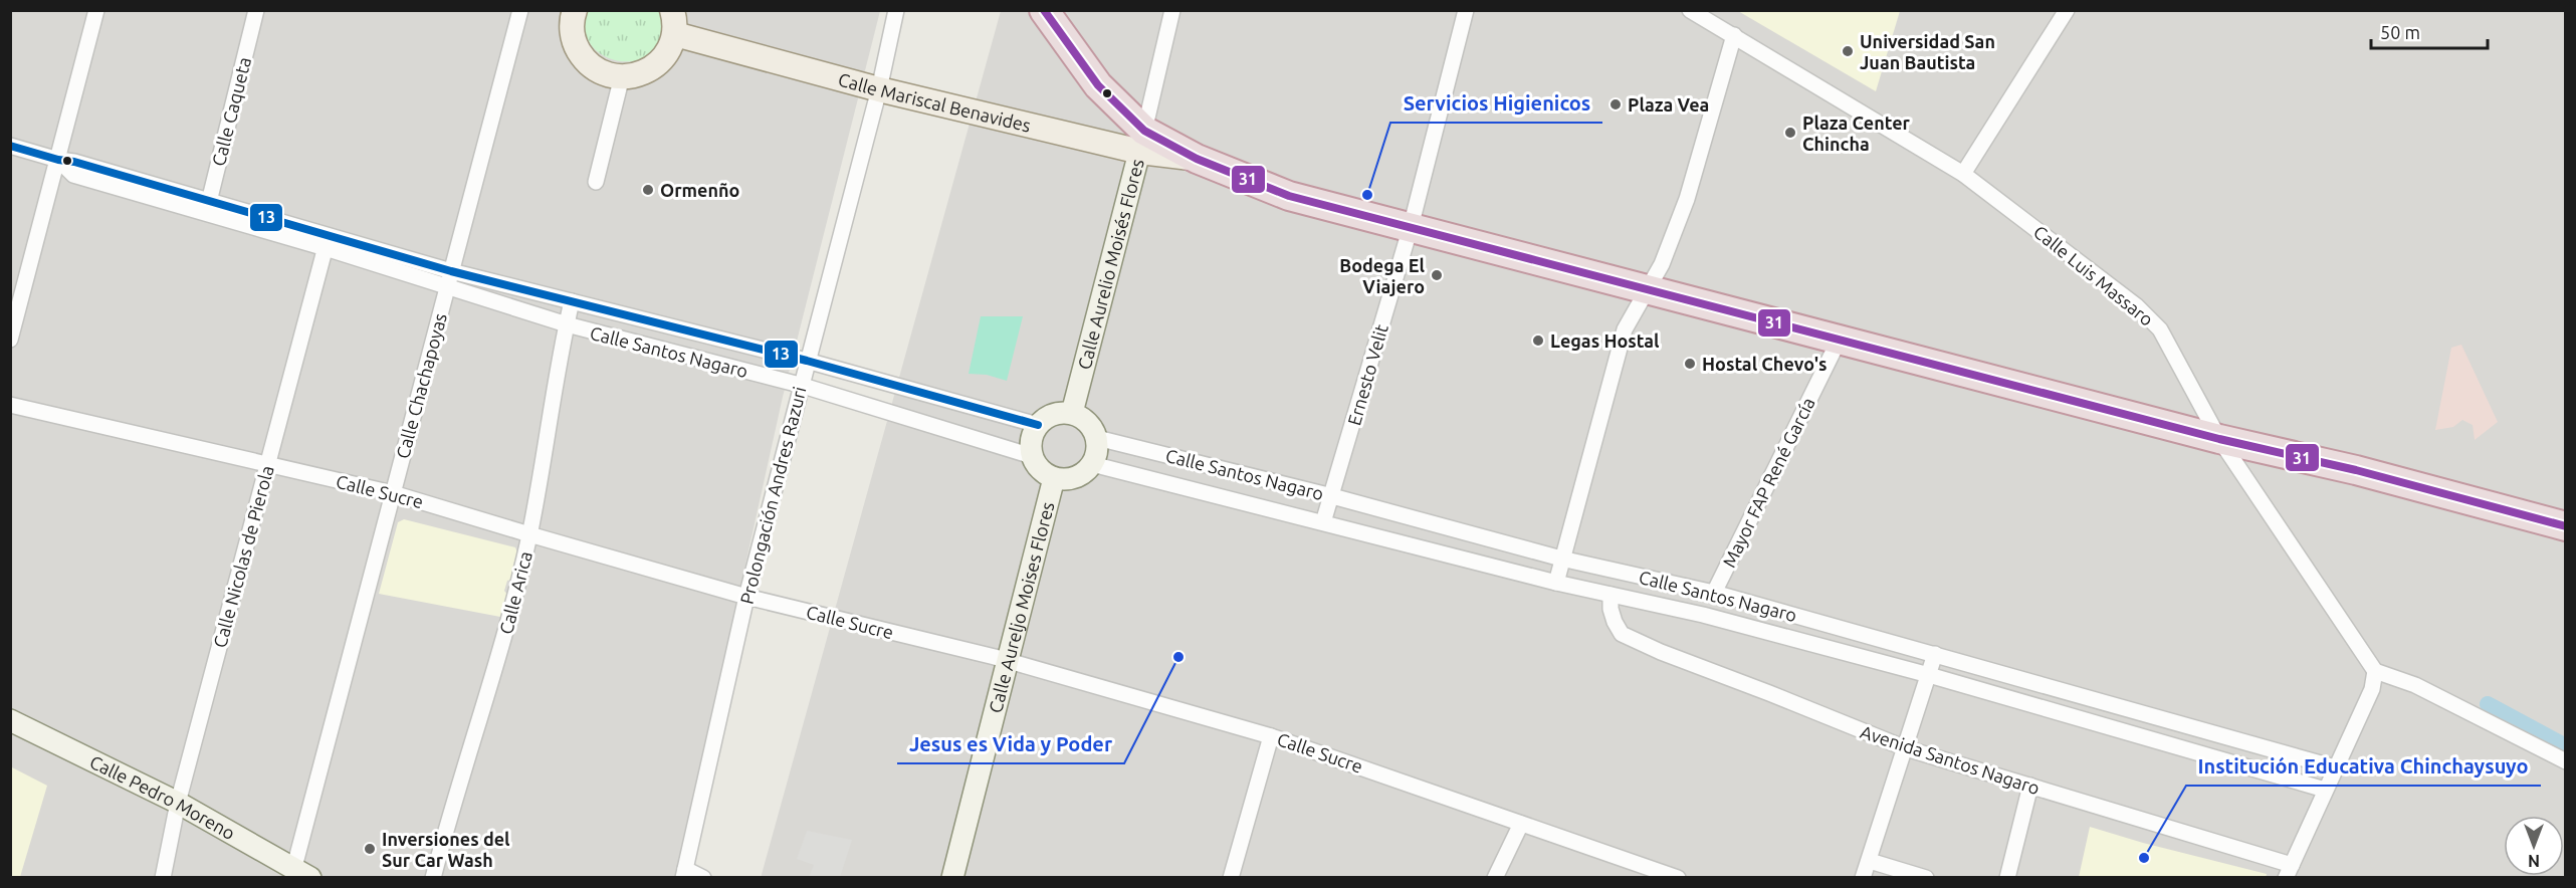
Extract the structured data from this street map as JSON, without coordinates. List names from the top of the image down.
{
  "streets": {
    "main road": ["Calle Mariscal Benavides"],
    "street": [
      "Calle Caqueta",
      "Calle Aurelio Moisés Flores",
      "Calle Luis Massaro",
      "Calle Santos Nagaro",
      "Ernesto Velit",
      "Calle Chachapoyas",
      "Mayor FAP René García",
      "Calle Sucre",
      "Prolongación Andres Razuri",
      "Calle Nicolas de Pierola",
      "Calle Arica",
      "Calle Aureljo Moises Flores",
      "Avenida Santos Nagaro",
      "Calle Pedro Moreno"
    ]
  },
  "crossings": [
    ["Calle Mariscal Benavides", "Calle Aurelio Moisés Flores"],
    ["Calle Mariscal Benavides", "Prolongación Andres Razuri"],
    ["Calle Aurelio Moisés Flores", "Calle Santos Nagaro"],
    ["Calle Aurelio Moisés Flores", "Calle Aureljo Moises Flores"],
    ["Calle Santos Nagaro", "Ernesto Velit"],
    ["Calle Santos Nagaro", "Calle Chachapoyas"],
    ["Calle Santos Nagaro", "Mayor FAP René García"],
    ["Calle Santos Nagaro", "Prolongación Andres Razuri"],
    ["Calle Santos Nagaro", "Calle Nicolas de Pierola"],
    ["Calle Santos Nagaro", "Calle Arica"],
    ["Calle Santos Nagaro", "Calle Aureljo Moises Flores"],
    ["Calle Santos Nagaro", "Avenida Santos Nagaro"],
    ["Calle Chachapoyas", "Calle Sucre"],
    ["Calle Chachapoyas", "Calle Pedro Moreno"],
    ["Calle Sucre", "Prolongación Andres Razuri"],
    ["Calle Sucre", "Calle Nicolas de Pierola"],
    ["Calle Sucre", "Calle Arica"],
    ["Calle Sucre", "Calle Aureljo Moises Flores"],
    ["Calle Nicolas de Pierola", "Calle Pedro Moreno"]
  ],
  "places": [
    "Universidad San Juan Bautista",
    "Plaza Vea",
    "Plaza Center Chincha",
    "Ormenño",
    "Servicios Higienicos",
    "Bodega El Viajero",
    "Legas Hostal",
    "Hostal Chevo's",
    "Jesus es Vida y Poder",
    "Inversiones del Sur Car Wash",
    "Institución Educativa Chinchaysuyo"
  ],
  "lines": ["transit line 31", "transit line 13"],
  "scale_bar": "50 m",
  "north": "bottom"
}
